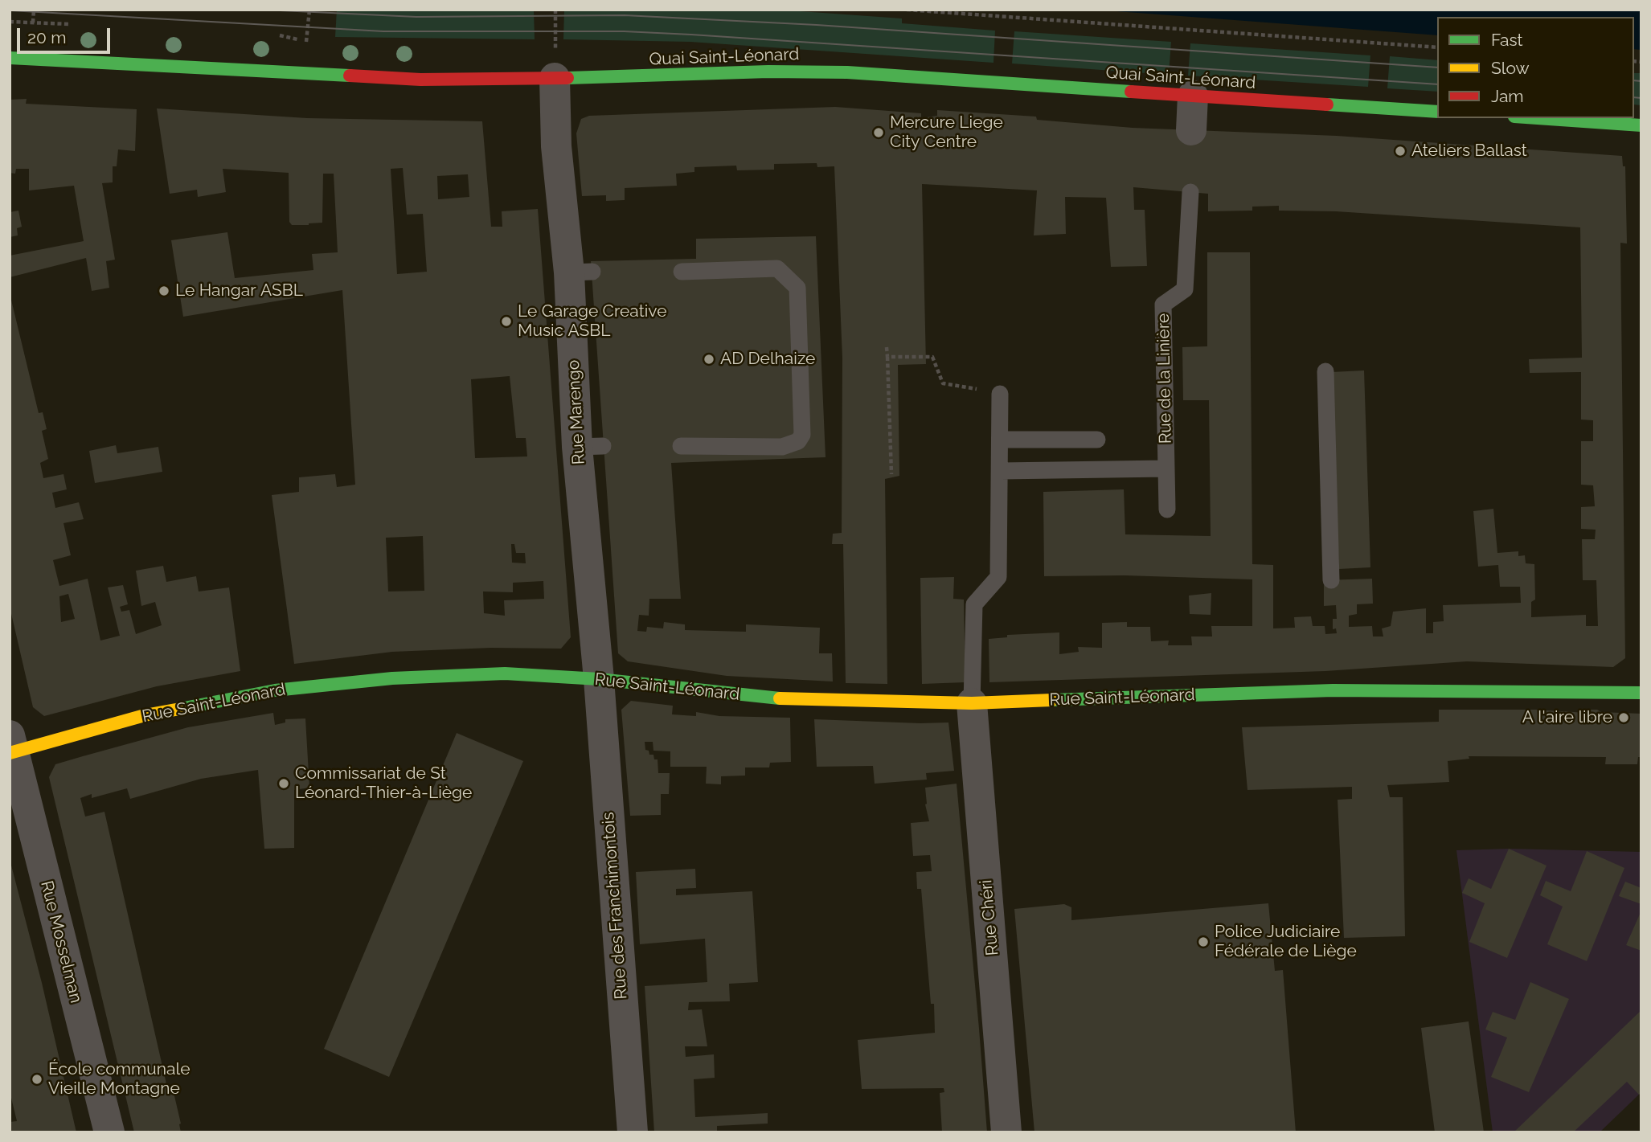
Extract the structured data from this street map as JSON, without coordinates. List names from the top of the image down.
{
  "streets": {
    "street": [
      "Quai Saint-Léonard",
      "Rue Marengo",
      "Rue Saint-Léonard",
      "Rue des Franchimontois",
      "Rue Chéri",
      "Rue Mosselman"
    ],
    "lane": ["Rue de la Linière"]
  },
  "crossings": [
    ["Quai Saint-Léonard", "Rue Marengo"],
    ["Rue Marengo", "Rue Saint-Léonard"],
    ["Rue Marengo", "Rue des Franchimontois"],
    ["Rue Saint-Léonard", "Rue des Franchimontois"],
    ["Rue Saint-Léonard", "Rue Chéri"],
    ["Rue Saint-Léonard", "Rue Mosselman"]
  ],
  "places": [
    "Mercure Liege City Centre",
    "Ateliers Ballast",
    "Le Hangar ASBL",
    "Le Garage Creative Music ASBL",
    "AD Delhaize",
    "A l'aire libre",
    "Commissariat de St Léonard-Thier-à-Liège",
    "Police Judiciaire Fédérale de Liège",
    "École communale Vieille Montagne"
  ],
  "legend": ["Fast", "Slow", "Jam"],
  "scale_bar": "20 m"
}
